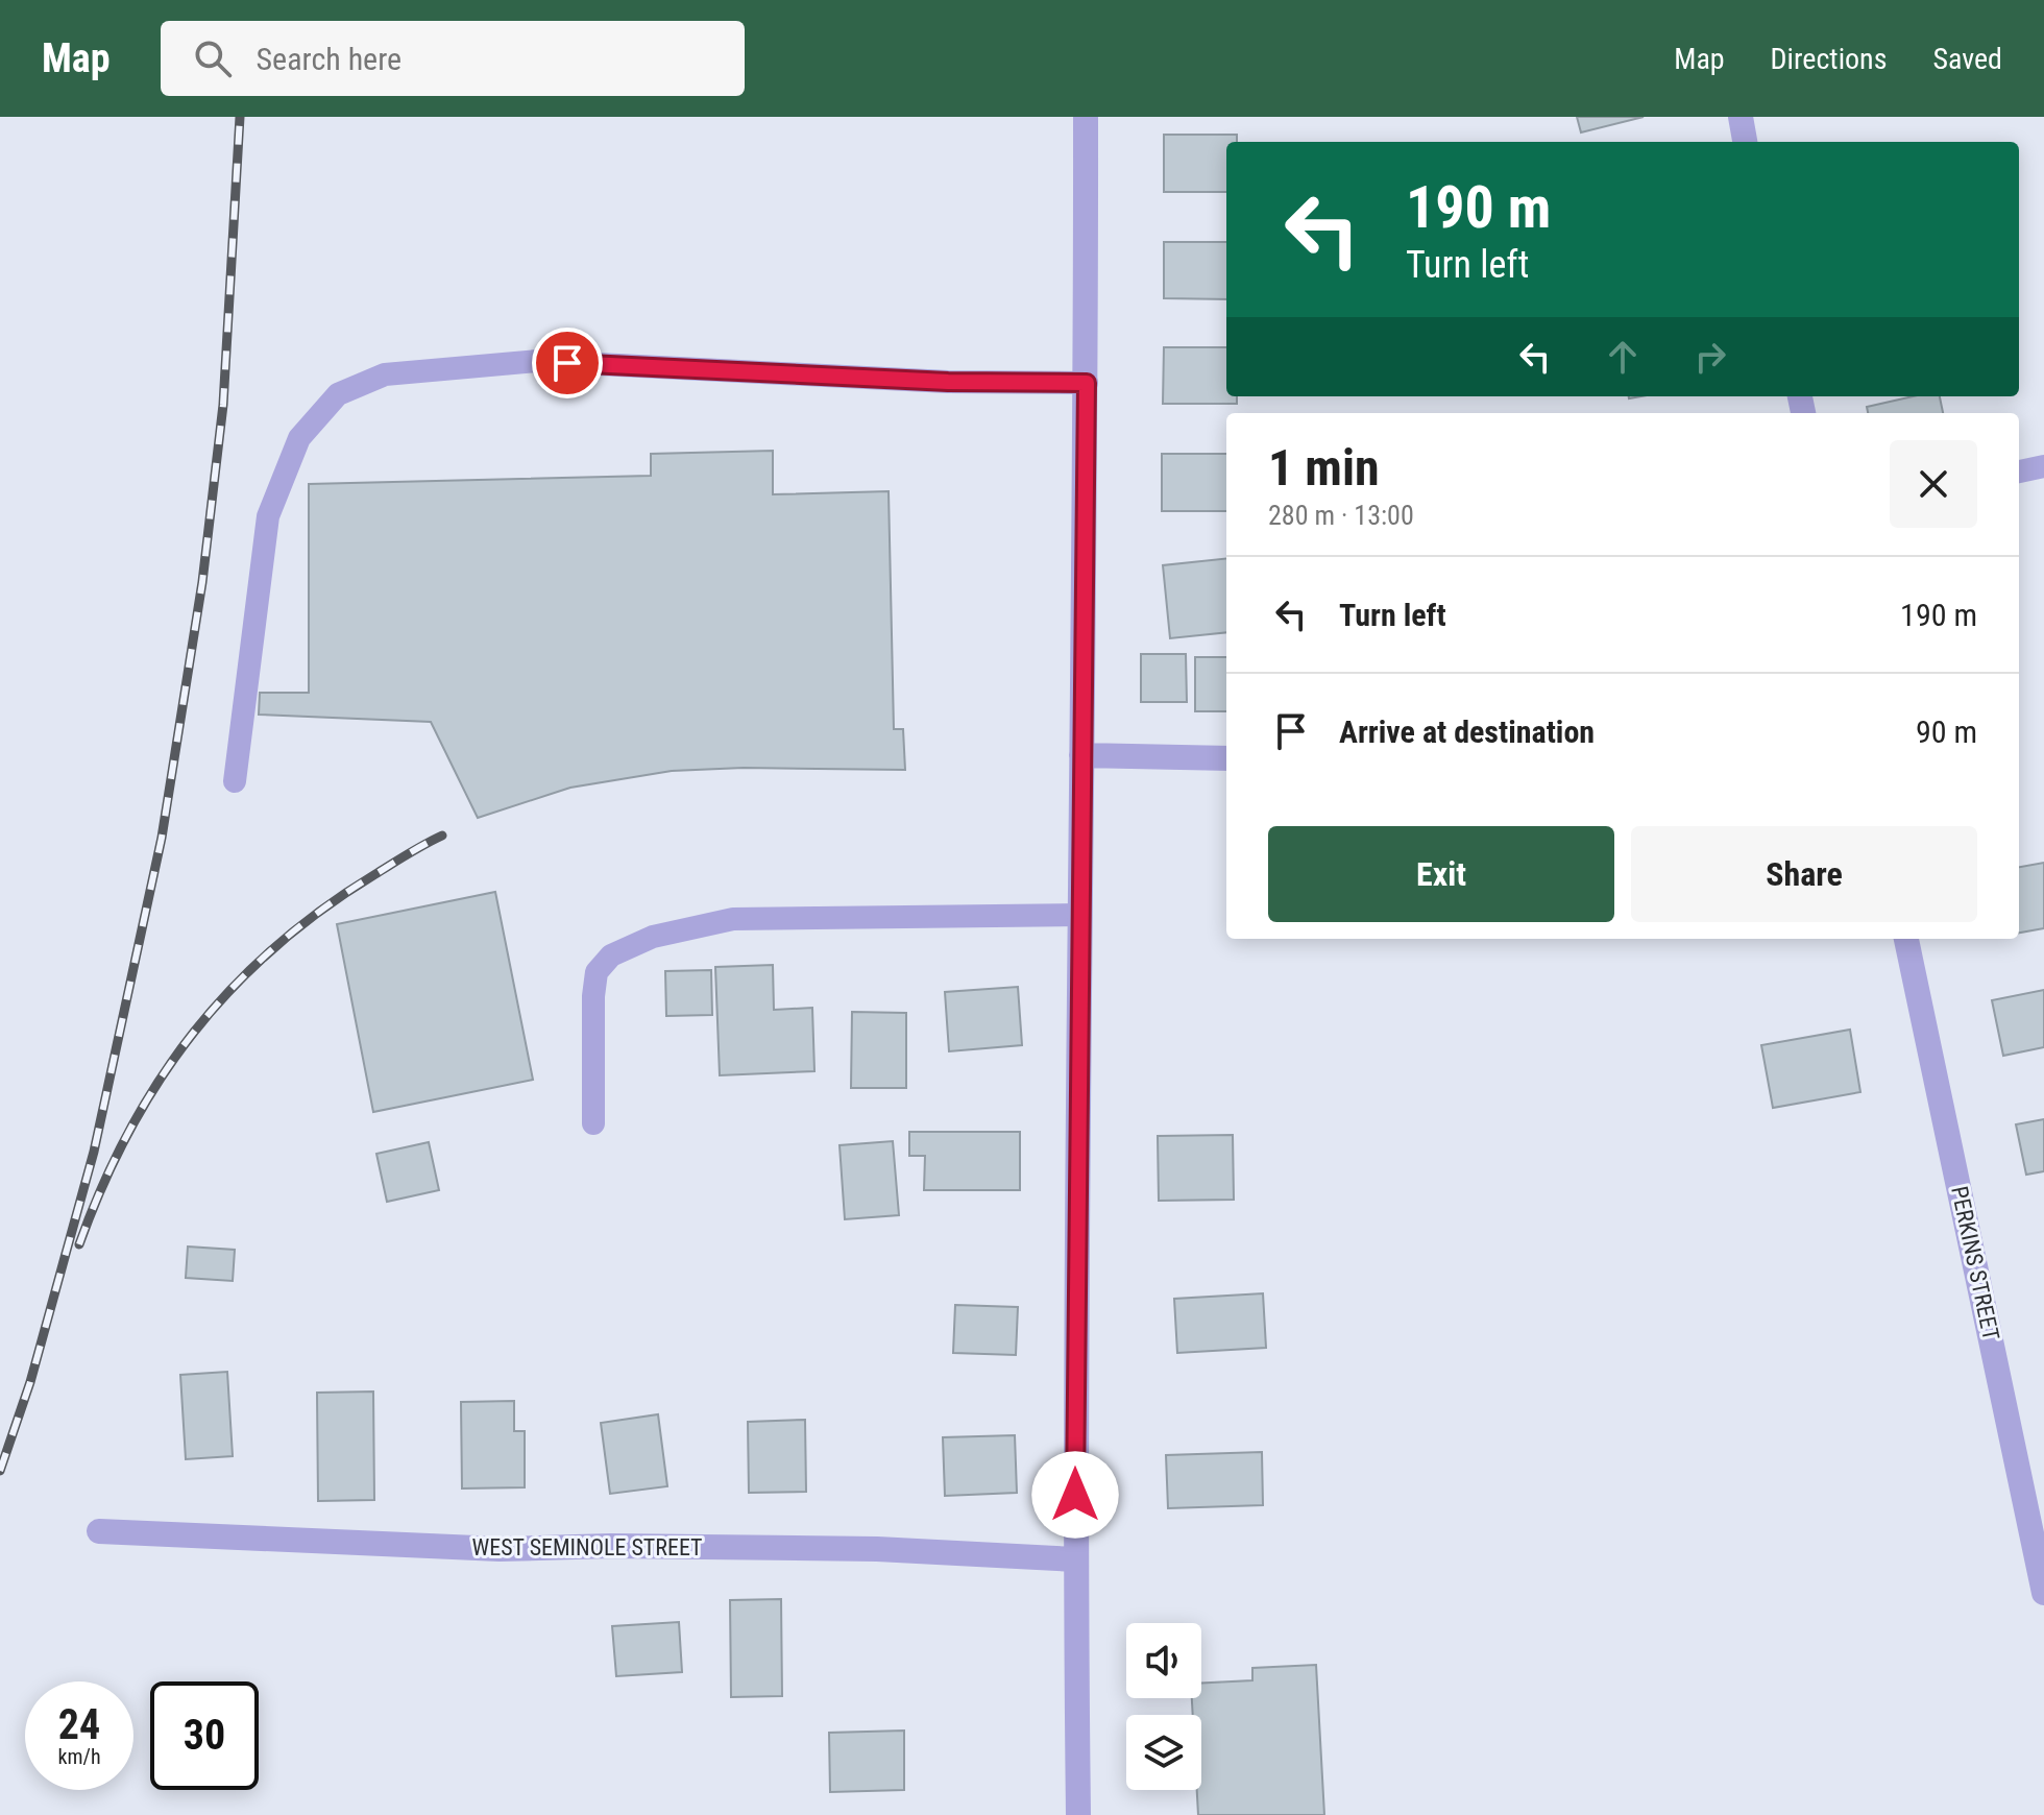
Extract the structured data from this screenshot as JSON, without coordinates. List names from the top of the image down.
{
  "streets": {
    "street": ["PERKINS STREET", "WEST SEMINOLE STREET"]
  },
  "page": {
    "header": "Map",
    "search": "Search here",
    "nav": ["Map", "Directions", "Saved"],
    "turn": ["190 m", "Turn left"],
    "heading": ["1 min", "280 m · 13:00"],
    "list": [
      {
        "name": "Turn left",
        "value": "190 m"
      },
      {
        "name": "Arrive at destination",
        "value": "90 m"
      }
    ],
    "buttons": ["Exit", "Share"],
    "speed": "24 km/h",
    "limit": "30"
  }
}
